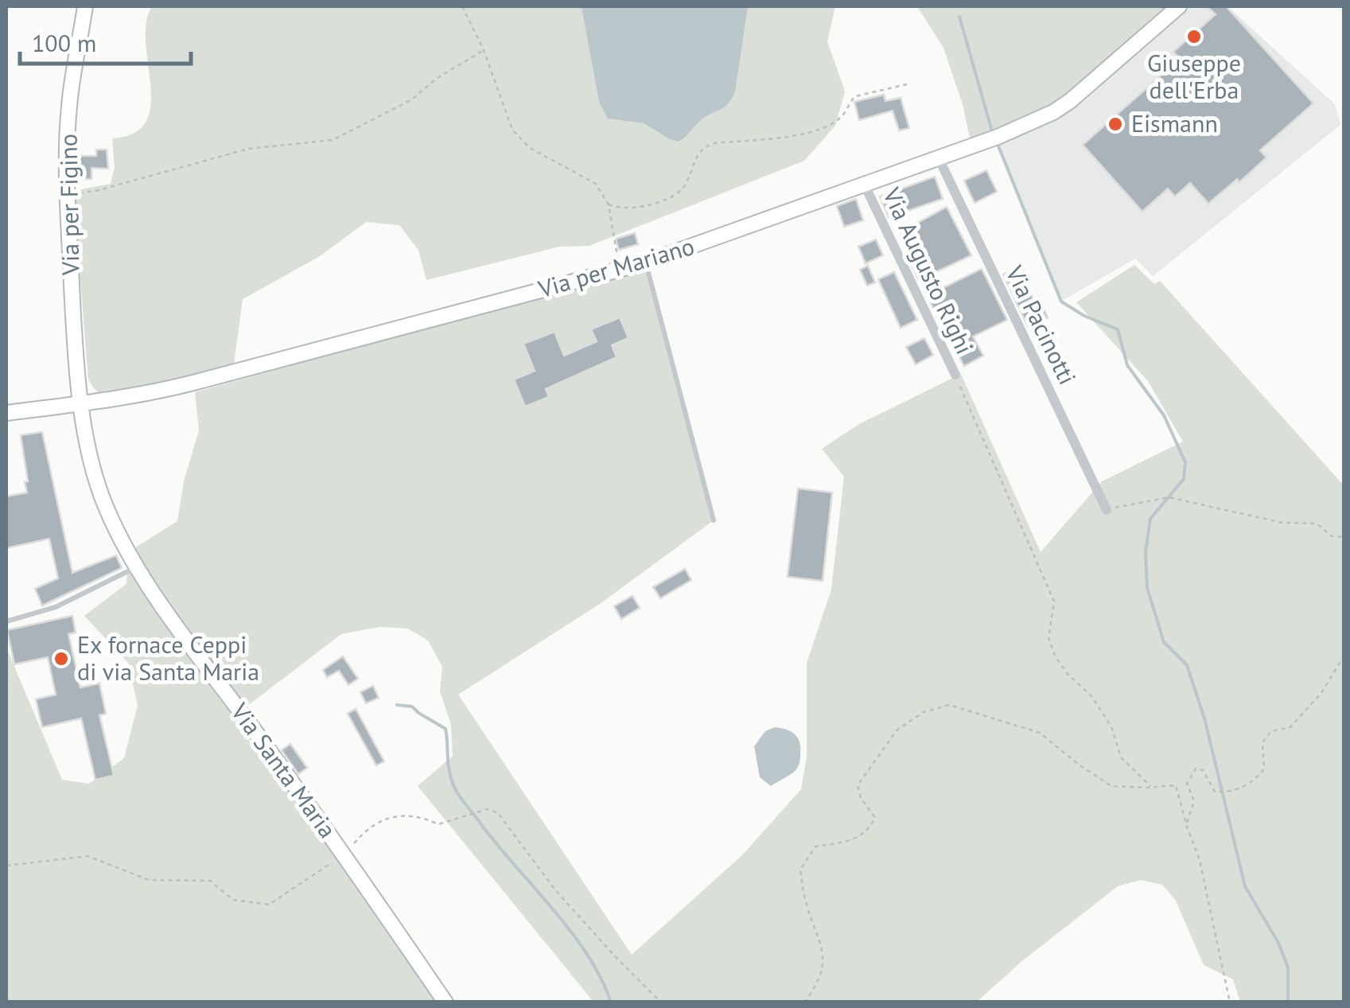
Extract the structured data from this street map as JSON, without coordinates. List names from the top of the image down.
{
  "streets": {
    "street": [
      "Via per Figino",
      "Via per Mariano",
      "Via Augusto Righi",
      "Via Pacinotti",
      "Via Santa Maria"
    ]
  },
  "crossings": [
    ["Via per Figino", "Via per Mariano"],
    ["Via per Figino", "Via Santa Maria"],
    ["Via per Mariano", "Via Augusto Righi"],
    ["Via per Mariano", "Via Pacinotti"],
    ["Via per Mariano", "Via Santa Maria"]
  ],
  "places": ["Giuseppe dell'Erba", "Eismann", "Ex fornace Ceppi di via Santa Maria"],
  "scale_bar": "100 m"
}
